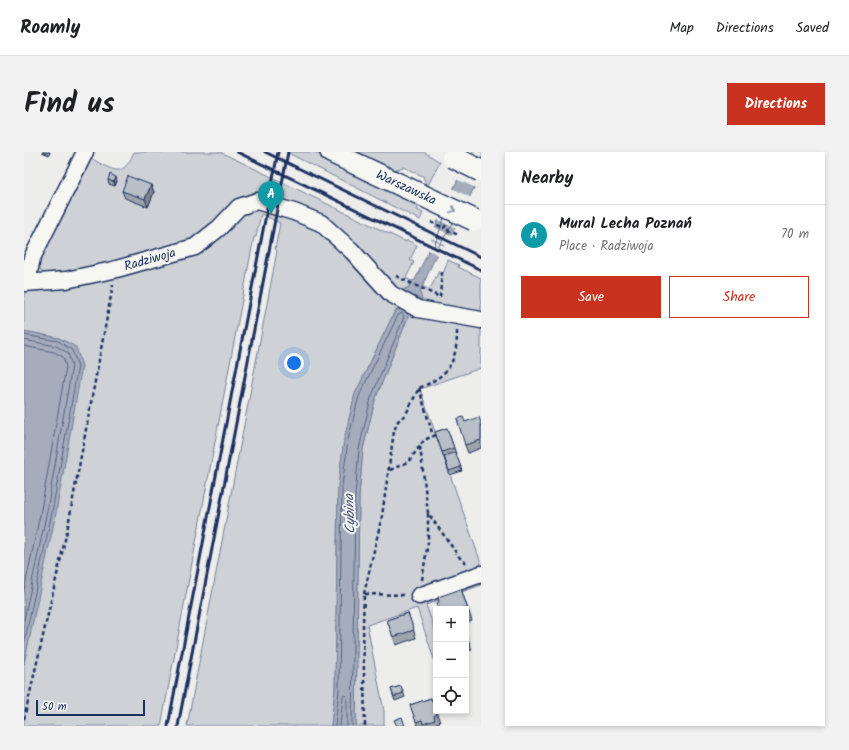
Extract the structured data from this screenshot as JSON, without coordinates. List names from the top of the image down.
{
  "streets": {
    "main road": ["Warszawska"],
    "street": ["Radziwoja"]
  },
  "one_way": ["Warszawska"],
  "water": ["Cybina"],
  "scale_bar": "50 m",
  "page": {
    "header": "Roamly",
    "nav": ["Map", "Directions", "Saved"],
    "title": "Find us",
    "buttons": [
      "Directions",
      ["Save", "Share"]
    ],
    "heading": "Nearby",
    "pins": "A",
    "list": [
      {
        "mark": "A",
        "name": "Mural Lecha Poznań",
        "note": "Place · Radziwoja",
        "value": "70 m"
      }
    ],
    "map_buttons": ["+", "−"],
    "scale": "50 m"
  }
}
